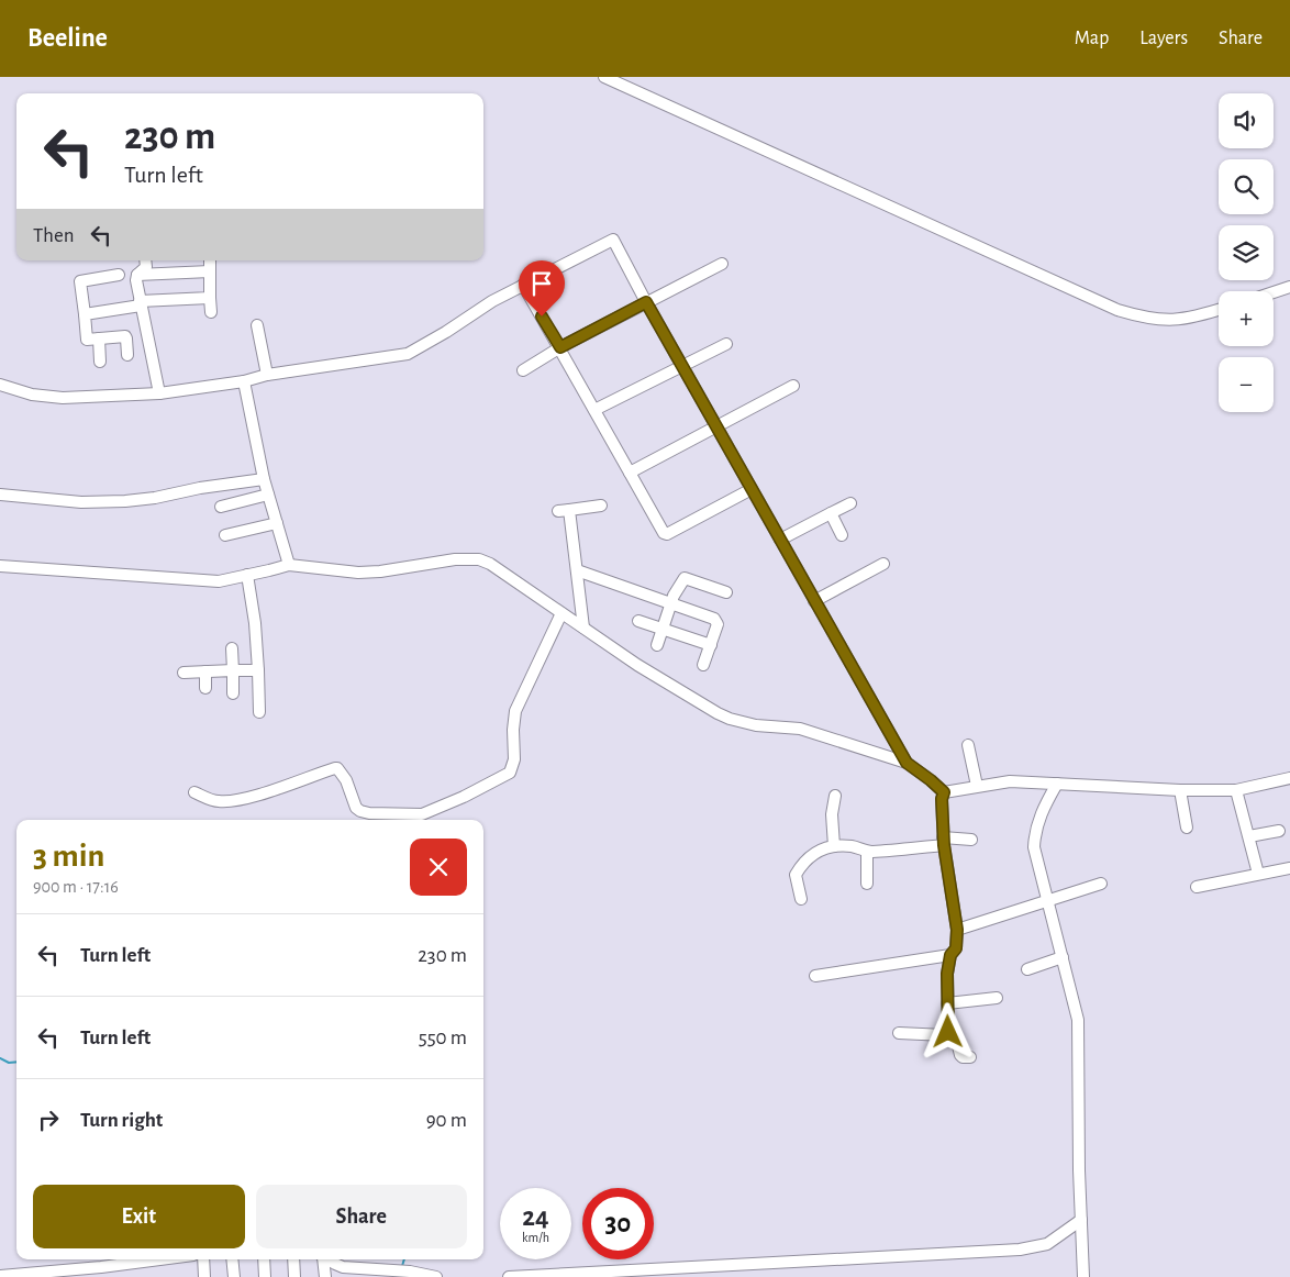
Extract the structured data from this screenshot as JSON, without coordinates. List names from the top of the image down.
{
  "page": {
    "header": "Beeline",
    "nav": ["Map", "Layers", "Share"],
    "map_buttons": ["+", "−"],
    "turn": ["230 m", "Turn left"],
    "then": "Then",
    "heading": ["3 min", "900 m · 17:16"],
    "list": [
      {
        "name": "Turn left",
        "value": "230 m"
      },
      {
        "name": "Turn left",
        "value": "550 m"
      },
      {
        "name": "Turn right",
        "value": "90 m"
      }
    ],
    "buttons": ["Exit", "Share"],
    "speed": "24 km/h",
    "limit": "30"
  }
}
